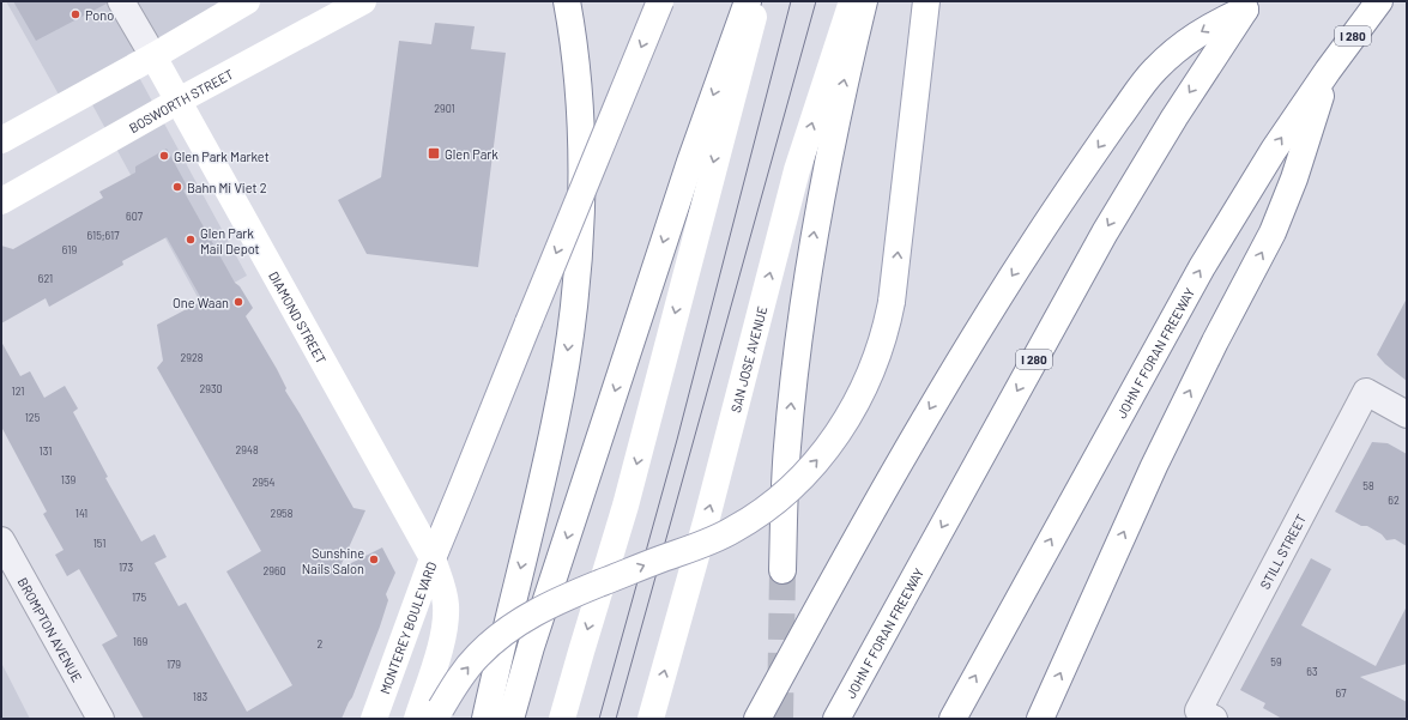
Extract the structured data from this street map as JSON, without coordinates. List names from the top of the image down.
{
  "streets": {
    "main road": [
      "I 280",
      "BOSWORTH STREET",
      "DIAMOND STREET",
      "JOHN F FORAN FREEWAY",
      "SAN JOSE AVENUE",
      "MONTEREY BOULEVARD"
    ],
    "street": ["STILL STREET", "BROMPTON AVENUE"]
  },
  "crossings": [
    ["BOSWORTH STREET", "DIAMOND STREET"],
    ["DIAMOND STREET", "MONTEREY BOULEVARD"]
  ],
  "places": {
    "other": [
      "Pono",
      "Glen Park Market",
      "Bahn Mi Viet 2",
      "Glen Park Mail Depot",
      "One Waan",
      "Sunshine Nails Salon"
    ],
    "transit": ["Glen Park"]
  },
  "house_numbers": [
    "2901",
    "607",
    "615;617",
    "619",
    "621",
    "2928",
    "2930",
    "121",
    "125",
    "2948",
    "131",
    "139",
    "2954",
    "58",
    "62",
    "141",
    "2958",
    "151",
    "173",
    "2960",
    "175",
    "169",
    "2",
    "59",
    "179",
    "63",
    "67",
    "183"
  ]
}
